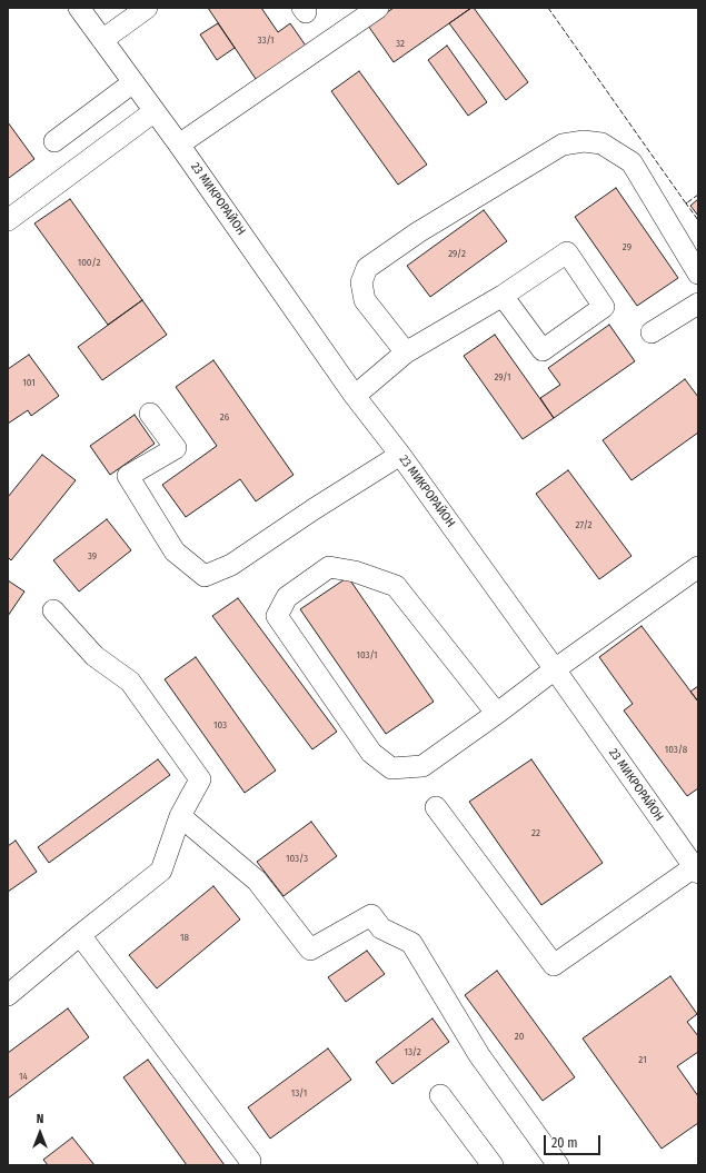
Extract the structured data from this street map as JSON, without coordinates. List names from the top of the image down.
{
  "streets": {
    "street": ["23 МИКРОРАЙОН"]
  },
  "house_numbers": [
    "33/1",
    "32",
    "29",
    "29/2",
    "100/2",
    "29/1",
    "101",
    "26",
    "27/2",
    "39",
    "103/1",
    "103",
    "103/8",
    "22",
    "103/3",
    "18",
    "20",
    "13/2",
    "21",
    "14",
    "13/1"
  ],
  "scale_bar": "20 m",
  "north": "top"
}
